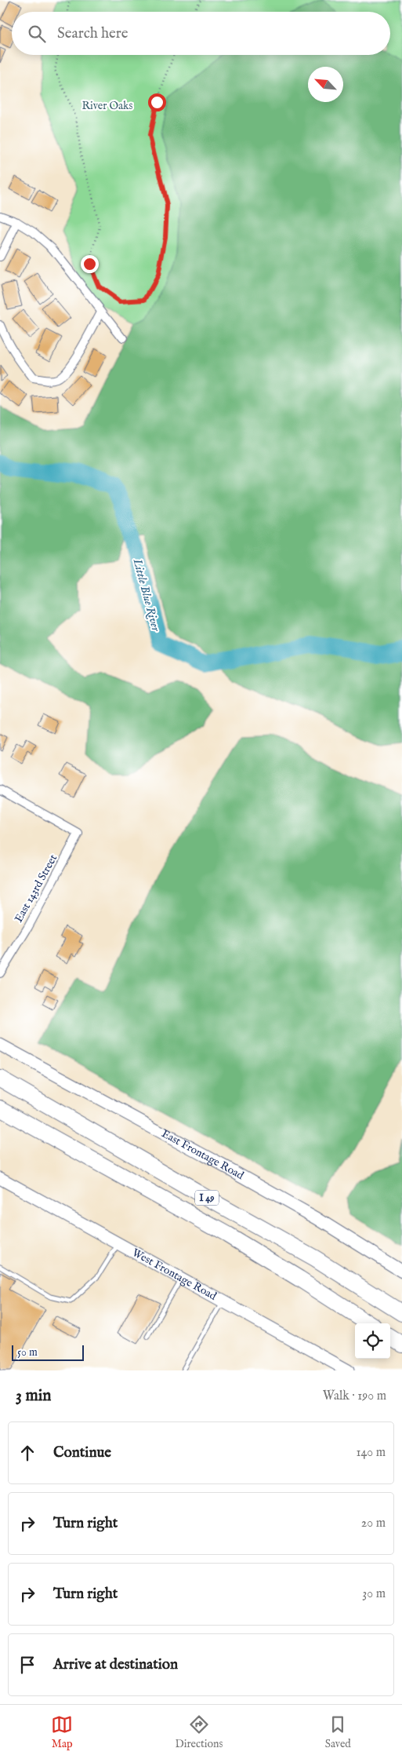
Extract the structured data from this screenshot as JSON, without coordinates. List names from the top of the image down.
{
  "streets": {
    "highway": ["I 49"],
    "street": ["East 143rd Street", "East Frontage Road", "West Frontage Road"]
  },
  "water": ["Little Blue River"],
  "parks": ["River Oaks"],
  "scale_bar": "50 m",
  "north": "top left",
  "page": {
    "search": "Search here",
    "scale": "50 m",
    "heading": ["3 min", "Walk · 190 m"],
    "list": [
      ["Continue", "140 m"],
      ["Turn right", "20 m"],
      ["Turn right", "30 m"],
      "Arrive at destination"
    ],
    "nav": ["Map", "Directions", "Saved"]
  }
}
